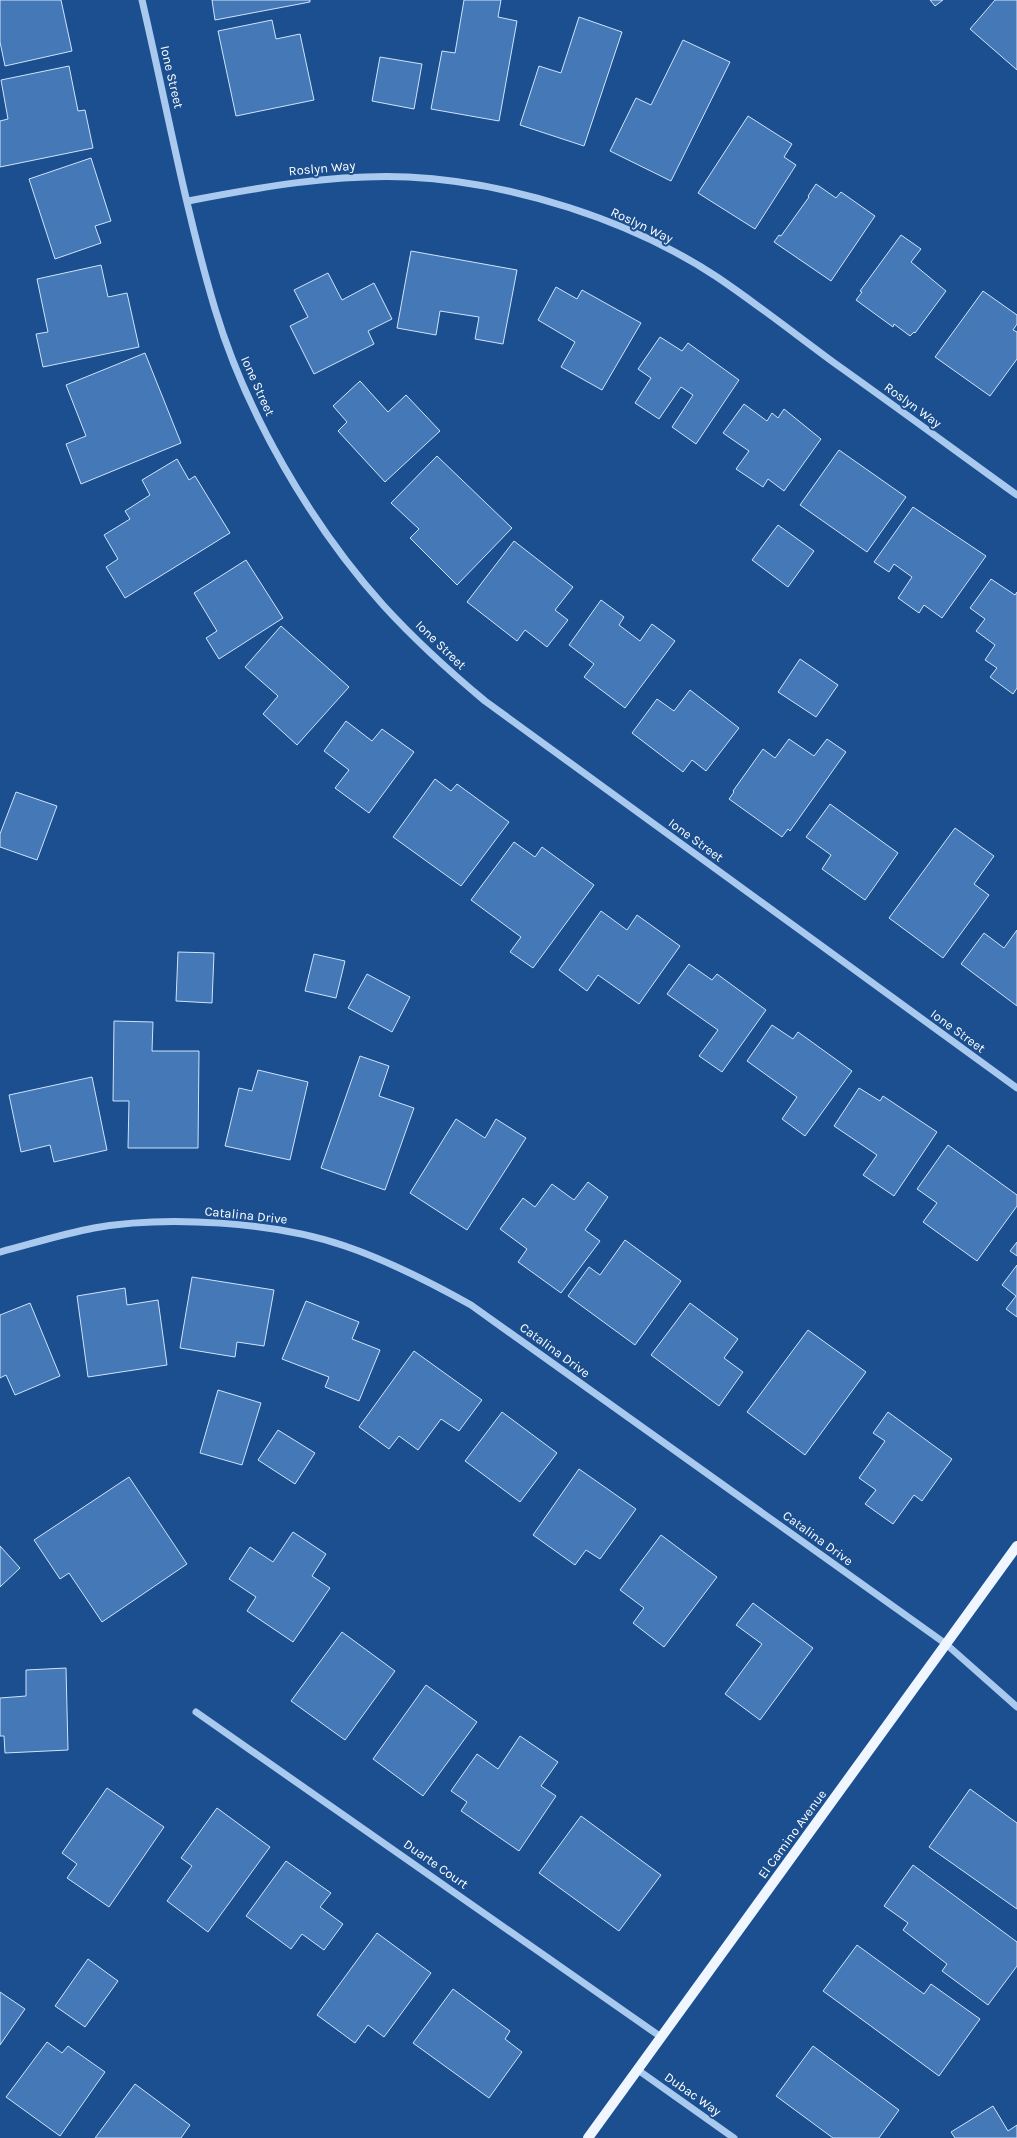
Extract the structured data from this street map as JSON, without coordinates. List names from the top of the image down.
{
  "streets": {
    "main road": ["El Camino Avenue"],
    "street": [
      "Ione Street",
      "Roslyn Way",
      "Catalina Drive",
      "Duarte Court",
      "Dubac Way"
    ]
  },
  "crossings": [
    ["Ione Street", "Roslyn Way"],
    ["Catalina Drive", "El Camino Avenue"],
    ["El Camino Avenue", "Duarte Court"],
    ["El Camino Avenue", "Dubac Way"]
  ]
}
